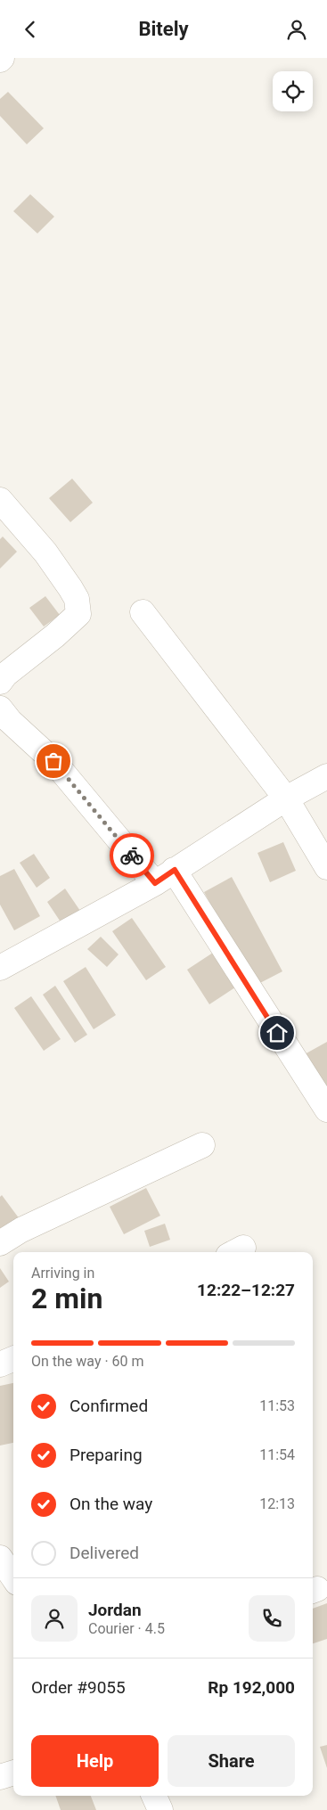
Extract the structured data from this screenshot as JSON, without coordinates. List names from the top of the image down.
{
  "page": {
    "header": "Bitely",
    "heading": ["2 min", "Arriving in", "12:22–12:27"],
    "panel": [
      "Jordan",
      "Courier · 4.5",
      "Order #9055",
      "Rp 192,000"
    ],
    "bar": "On the way · 60 m",
    "list": [
      ["Confirmed", "11:53"],
      ["Preparing", "11:54"],
      ["On the way", "12:13"],
      "Delivered"
    ],
    "buttons": ["Help", "Share"]
  }
}
